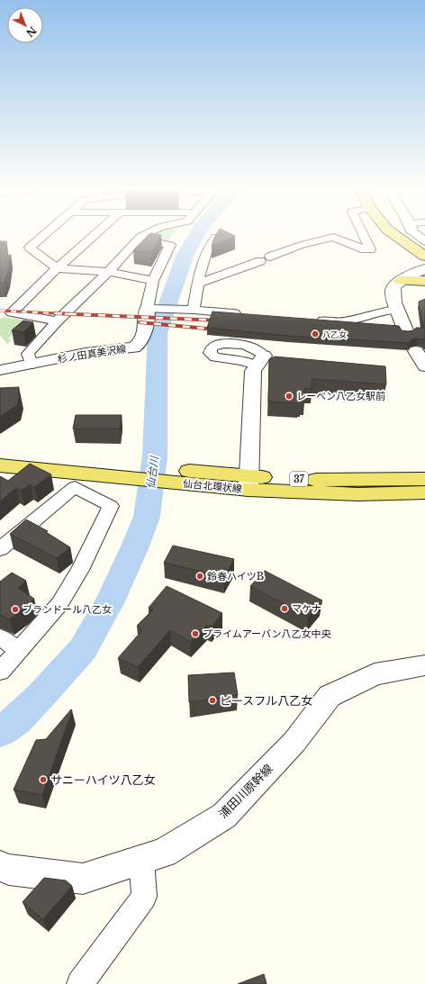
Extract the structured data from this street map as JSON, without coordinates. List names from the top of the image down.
{
  "streets": {
    "main road": ["37", "仙台北環状線"],
    "street": ["杉ノ田真美沢線", "浦田川原幹線"]
  },
  "water": ["仙台川"],
  "places": [
    "八乙女",
    "レーベン八乙女駅前",
    "鈴春ハイツB",
    "マケナ",
    "ブランドール八乙女",
    "プライムアーバン八乙女中央",
    "ピースフル八乙女",
    "サニーハイツ八乙女"
  ],
  "north": "bottom right"
}
